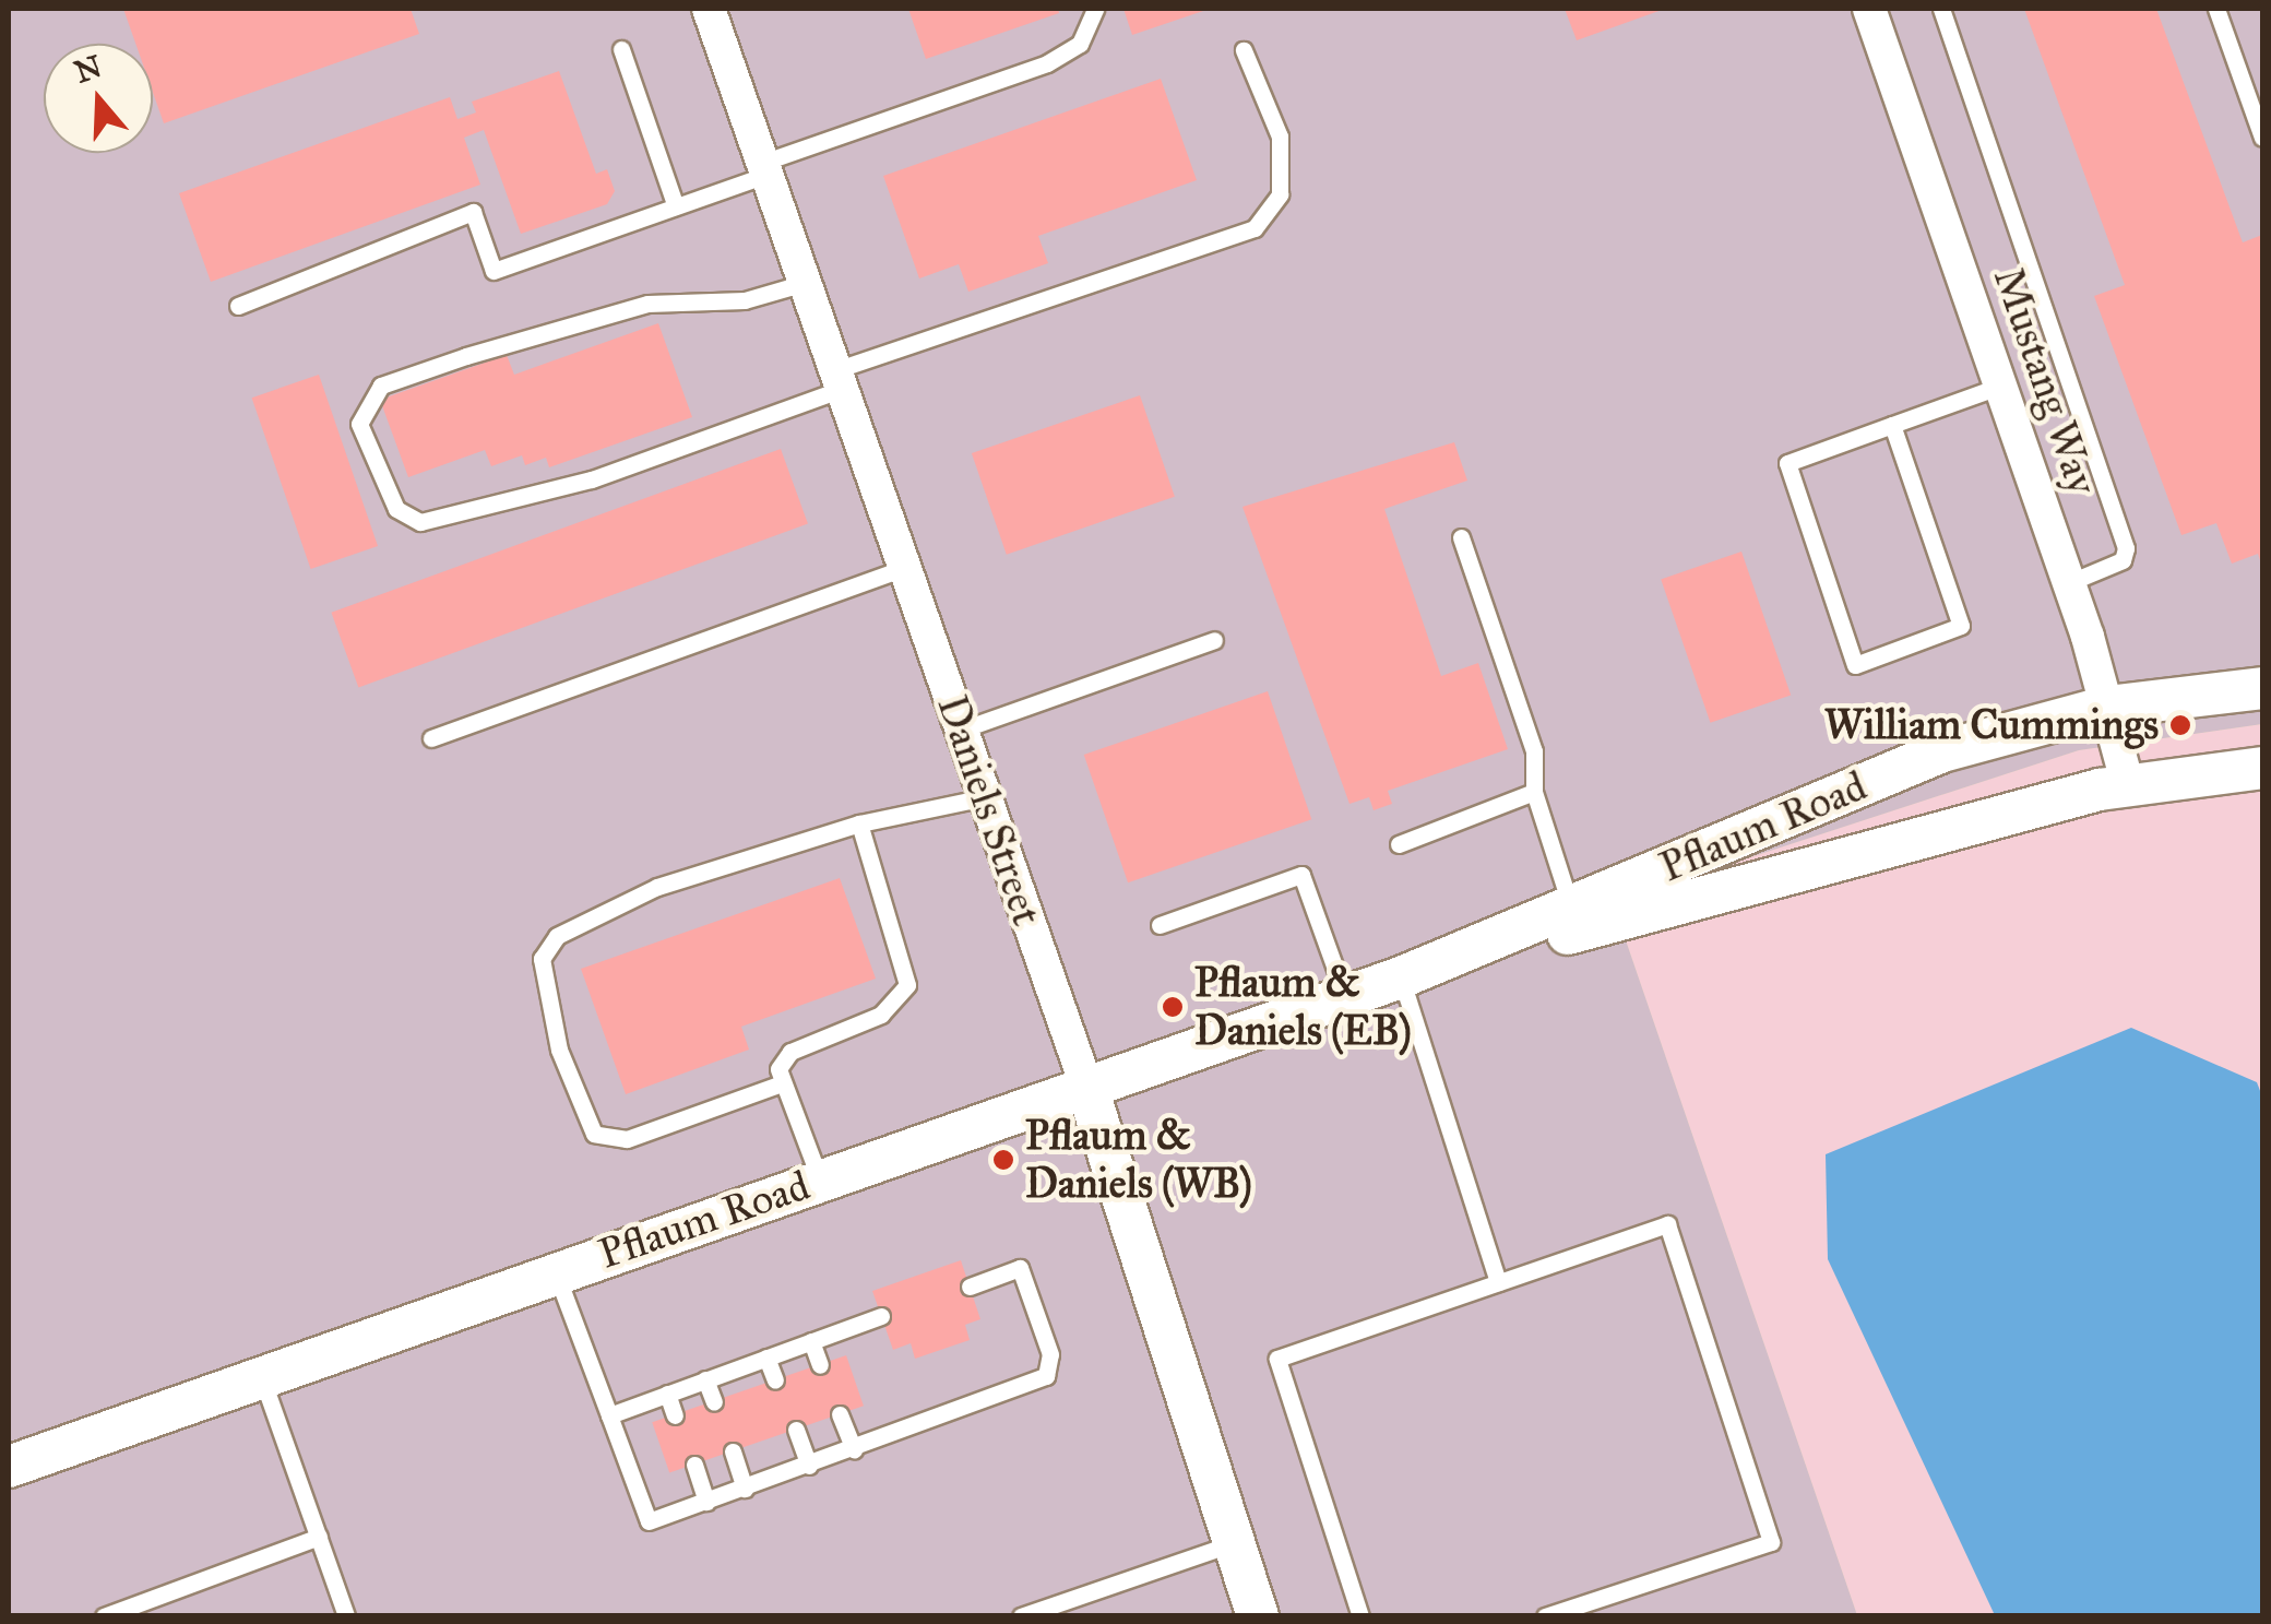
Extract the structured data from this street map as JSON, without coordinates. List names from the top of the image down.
{
  "streets": {
    "street": ["Mustang Way", "Daniels Street", "Pflaum Road"]
  },
  "crossings": [
    ["Mustang Way", "Pflaum Road"],
    ["Daniels Street", "Pflaum Road"]
  ],
  "places": ["William Cummings", "Pflaum & Daniels (EB)", "Pflaum & Daniels (WB)"],
  "north": "top"
}
